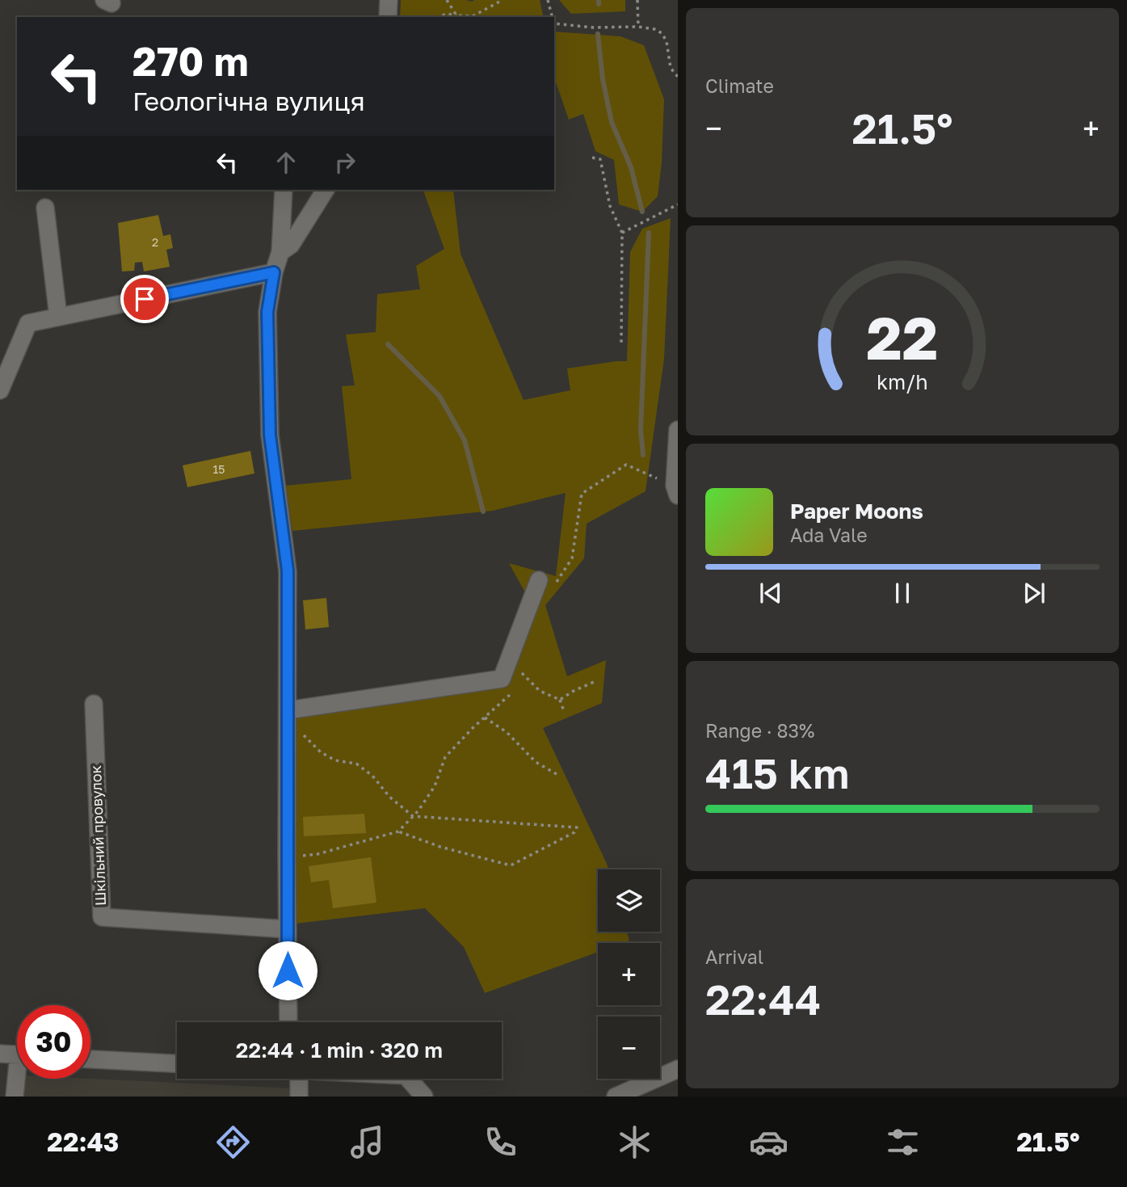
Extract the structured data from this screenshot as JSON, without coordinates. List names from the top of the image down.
{
  "streets": {
    "street": ["Шкільний провулок"]
  },
  "house_numbers": ["2", "15"],
  "page": {
    "tile": [
      "Climate",
      ["Range · 83%", "415 km"],
      ["Arrival", "22:44"]
    ],
    "turn": ["270 m", "Геологічна вулиця"],
    "heat": ["−", "21.5°", "+"],
    "song": ["Paper Moons", "Ada Vale"],
    "map_buttons": ["+", "−"],
    "limit": "30",
    "trip": "22:44 · 1 min · 320 m",
    "tabs": ["22:43", "21.5°"],
    "gauge": ["22", "km/h"]
  }
}
